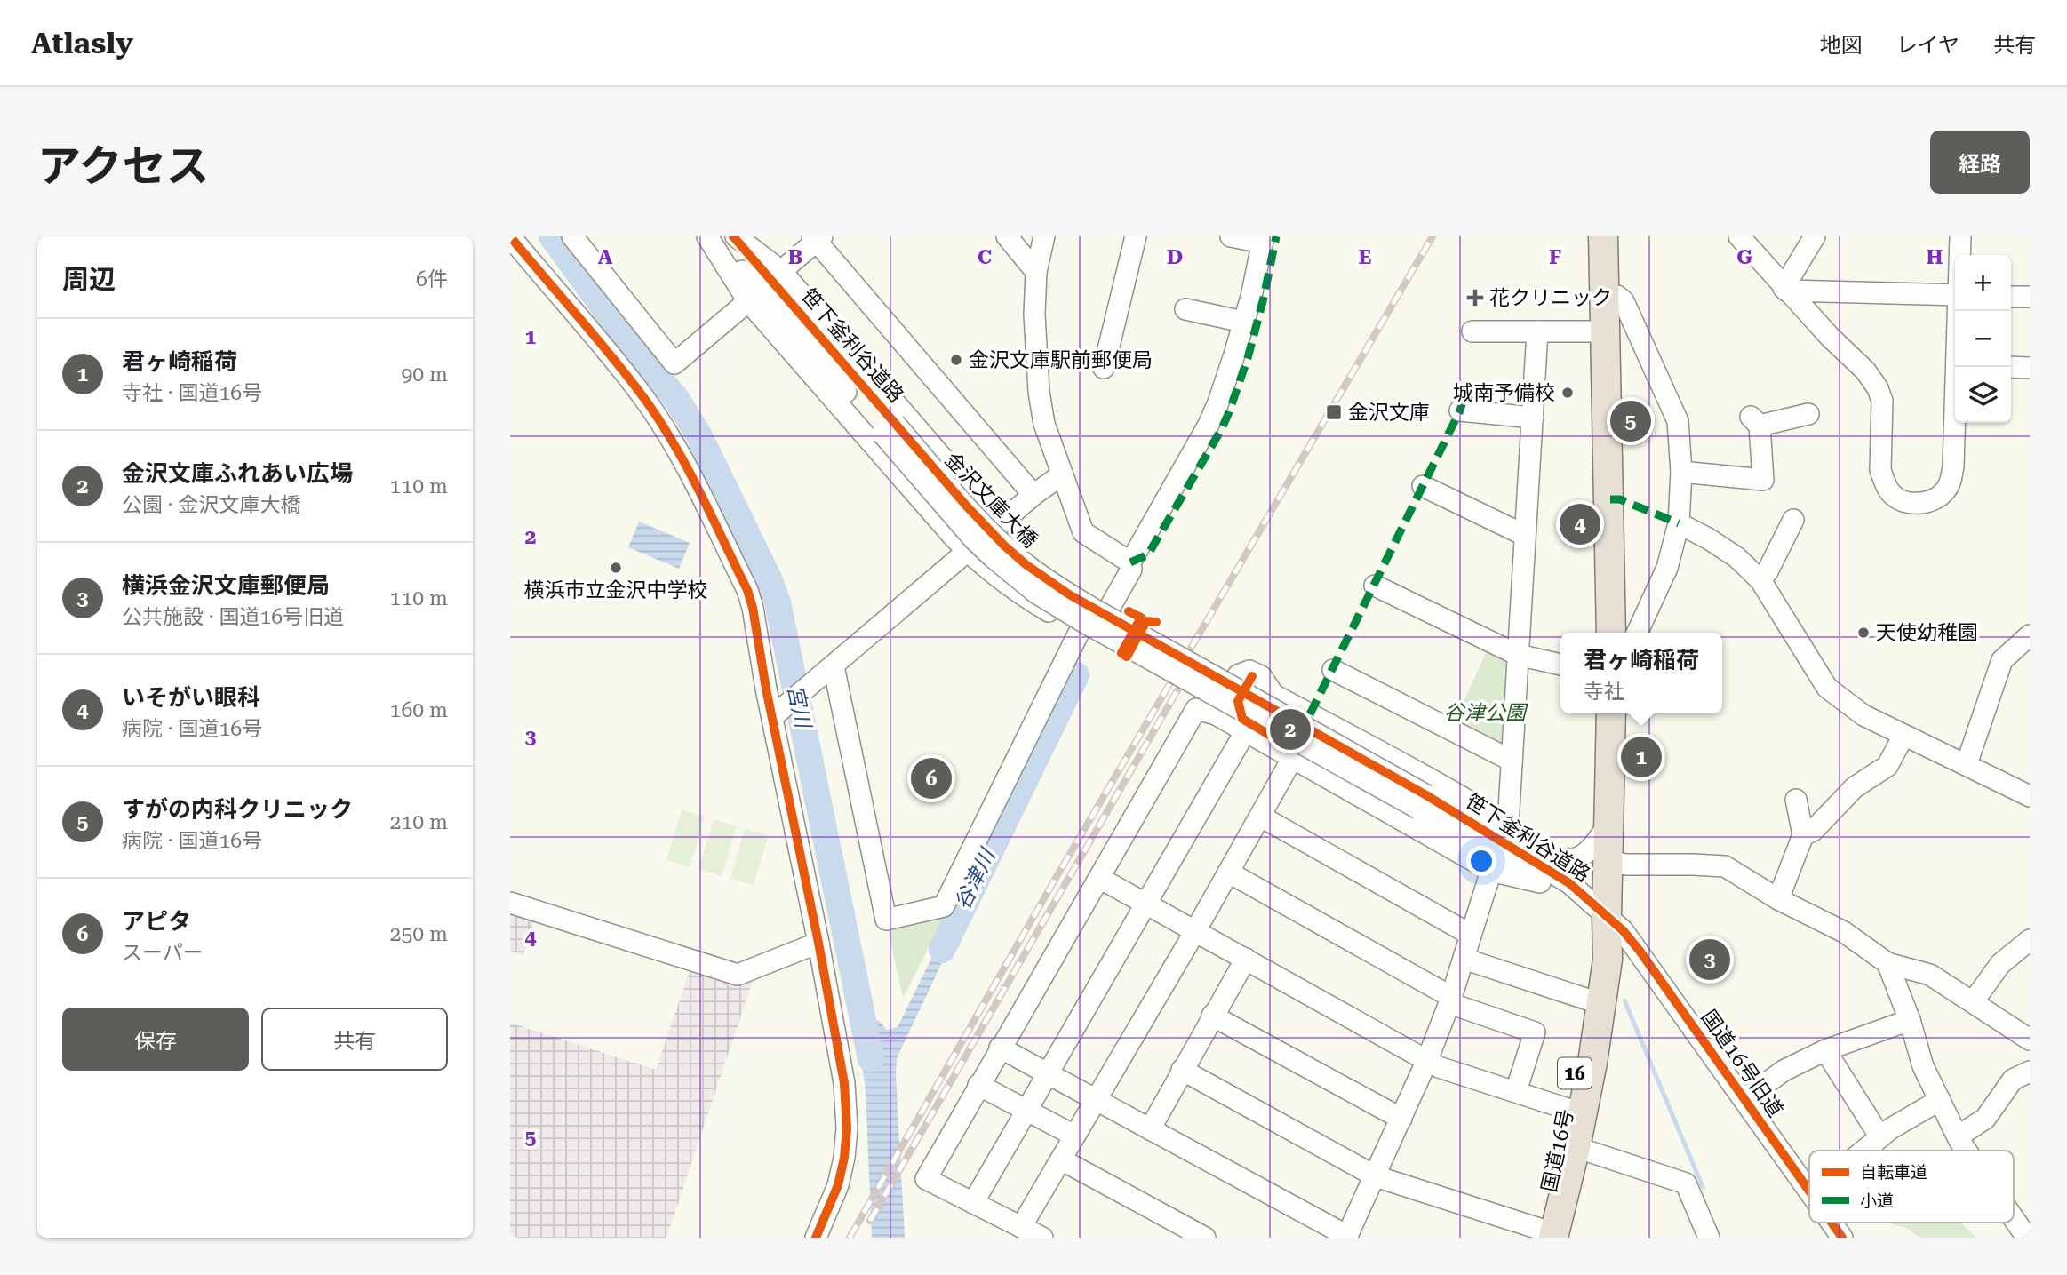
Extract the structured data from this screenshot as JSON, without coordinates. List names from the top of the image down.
{
  "streets": {
    "highway": ["16", "国道16号"],
    "street": ["笹下釜利谷道路", "金沢文庫大橋", "国道16号旧道"]
  },
  "crossings": [
    ["笹下釜利谷道路", "金沢文庫大橋"],
    ["笹下釜利谷道路", "国道16号旧道"],
    ["笹下釜利谷道路", "国道16号"],
    ["国道16号旧道", "国道16号"]
  ],
  "water": ["宮川", "谷津川"],
  "parks": ["谷津公園"],
  "places": {
    "health": ["花クリニック"],
    "other": [
      "金沢文庫駅前郵便局",
      "城南予備校",
      "横浜市立金沢中学校",
      "天使幼稚園"
    ],
    "transit": ["金沢文庫"]
  },
  "legend": ["自転車道", "小道"],
  "page": {
    "header": "Atlasly",
    "nav": ["地図", "レイヤ", "共有"],
    "title": "アクセス",
    "buttons": [
      "経路",
      ["保存", "共有"]
    ],
    "heading": ["周辺", "6件"],
    "map_buttons": ["+", "−"],
    "list": [
      {
        "mark": "1",
        "name": "君ヶ崎稲荷",
        "note": "寺社 · 国道16号",
        "value": "90 m"
      },
      {
        "mark": "2",
        "name": "金沢文庫ふれあい広場",
        "note": "公園 · 金沢文庫大橋",
        "value": "110 m"
      },
      {
        "mark": "3",
        "name": "横浜金沢文庫郵便局",
        "note": "公共施設 · 国道16号旧道",
        "value": "110 m"
      },
      {
        "mark": "4",
        "name": "いそがい眼科",
        "note": "病院 · 国道16号",
        "value": "160 m"
      },
      {
        "mark": "5",
        "name": "すがの内科クリニック",
        "note": "病院 · 国道16号",
        "value": "210 m"
      },
      {
        "mark": "6",
        "name": "アピタ",
        "note": "スーパー",
        "value": "250 m"
      }
    ],
    "pins": [
      "5",
      "4",
      "2",
      "1",
      "6",
      "3"
    ],
    "popup": ["君ヶ崎稲荷", "寺社"]
  },
  "grid": {
    "columns": [
      "A",
      "B",
      "C",
      "D",
      "E",
      "F",
      "G",
      "H"
    ],
    "rows": [
      "1",
      "2",
      "3",
      "4",
      "5"
    ]
  }
}
